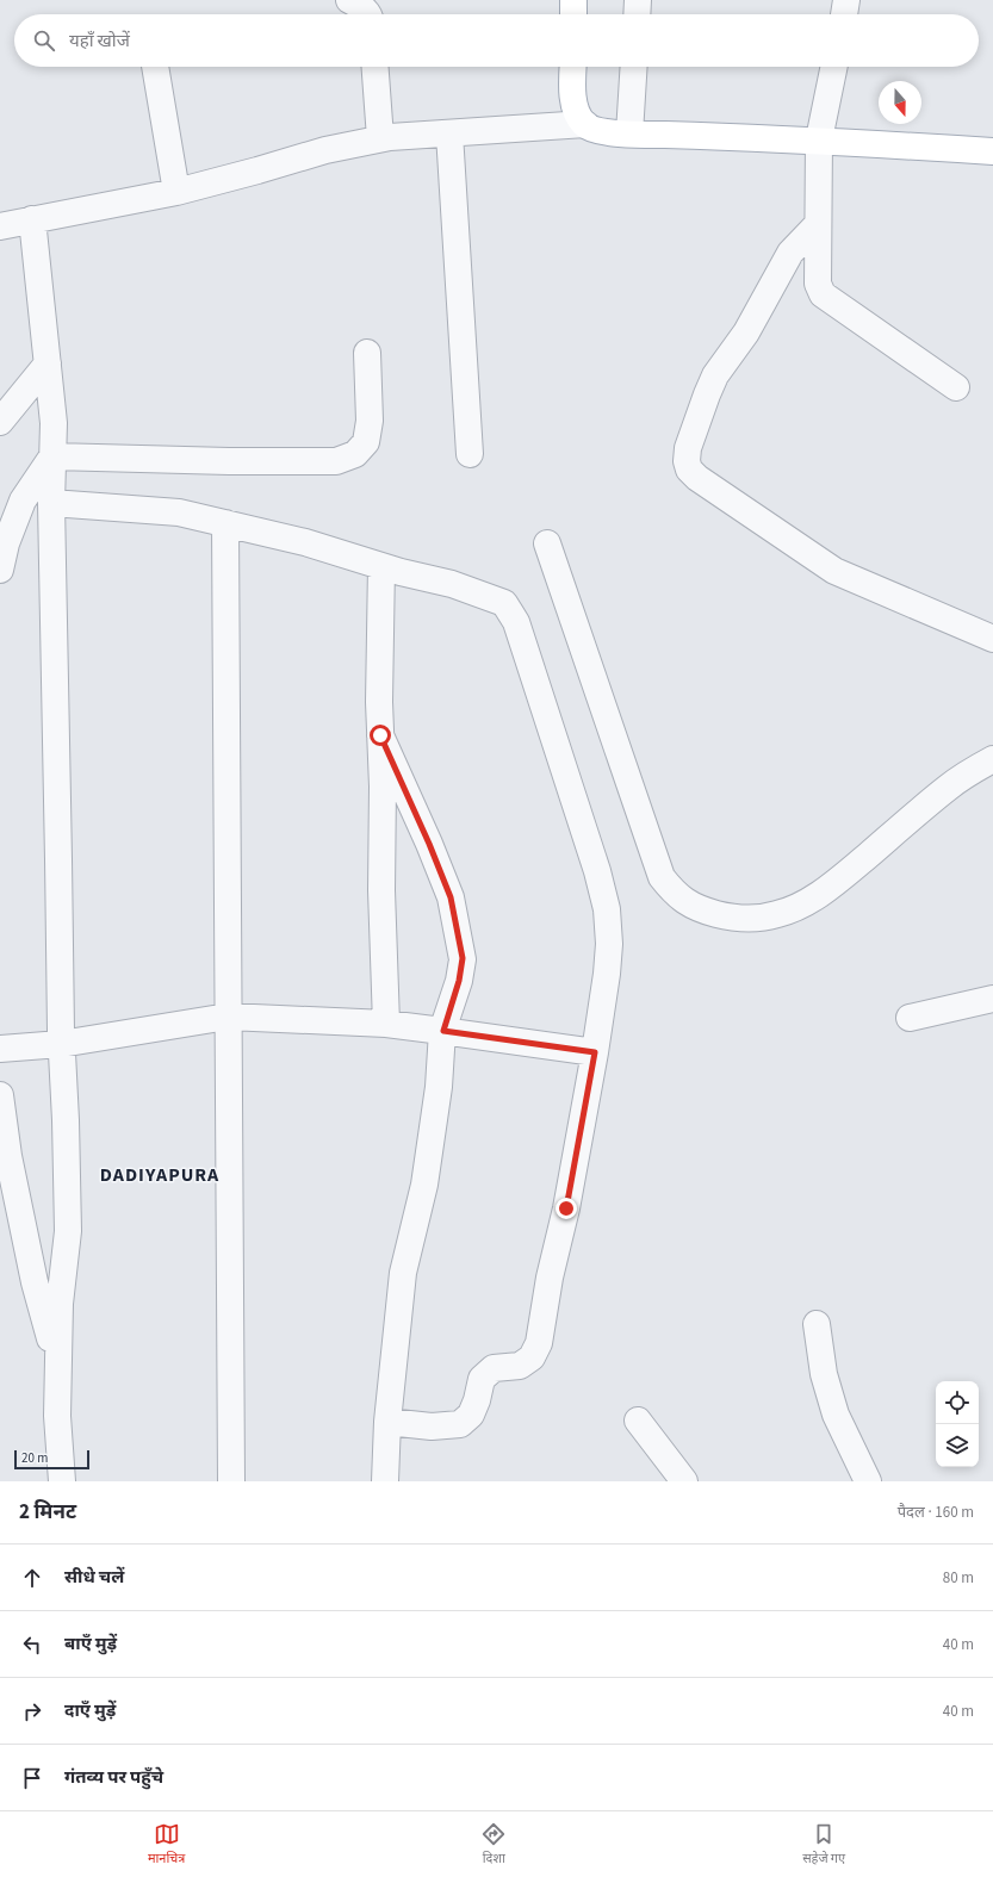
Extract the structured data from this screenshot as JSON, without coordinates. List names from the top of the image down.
{
  "districts": ["DADIYAPURA"],
  "scale_bar": "20 m",
  "north": "bottom",
  "page": {
    "search": "यहाँ खोजें",
    "scale": "20 m",
    "heading": ["2 मिनट", "पैदल · 160 m"],
    "list": [
      ["सीधे चलें", "80 m"],
      ["बाएँ मुड़ें", "40 m"],
      ["दाएँ मुड़ें", "40 m"],
      "गंतव्य पर पहुँचे"
    ],
    "nav": ["मानचित्र", "दिशा", "सहेजे गए"]
  }
}
